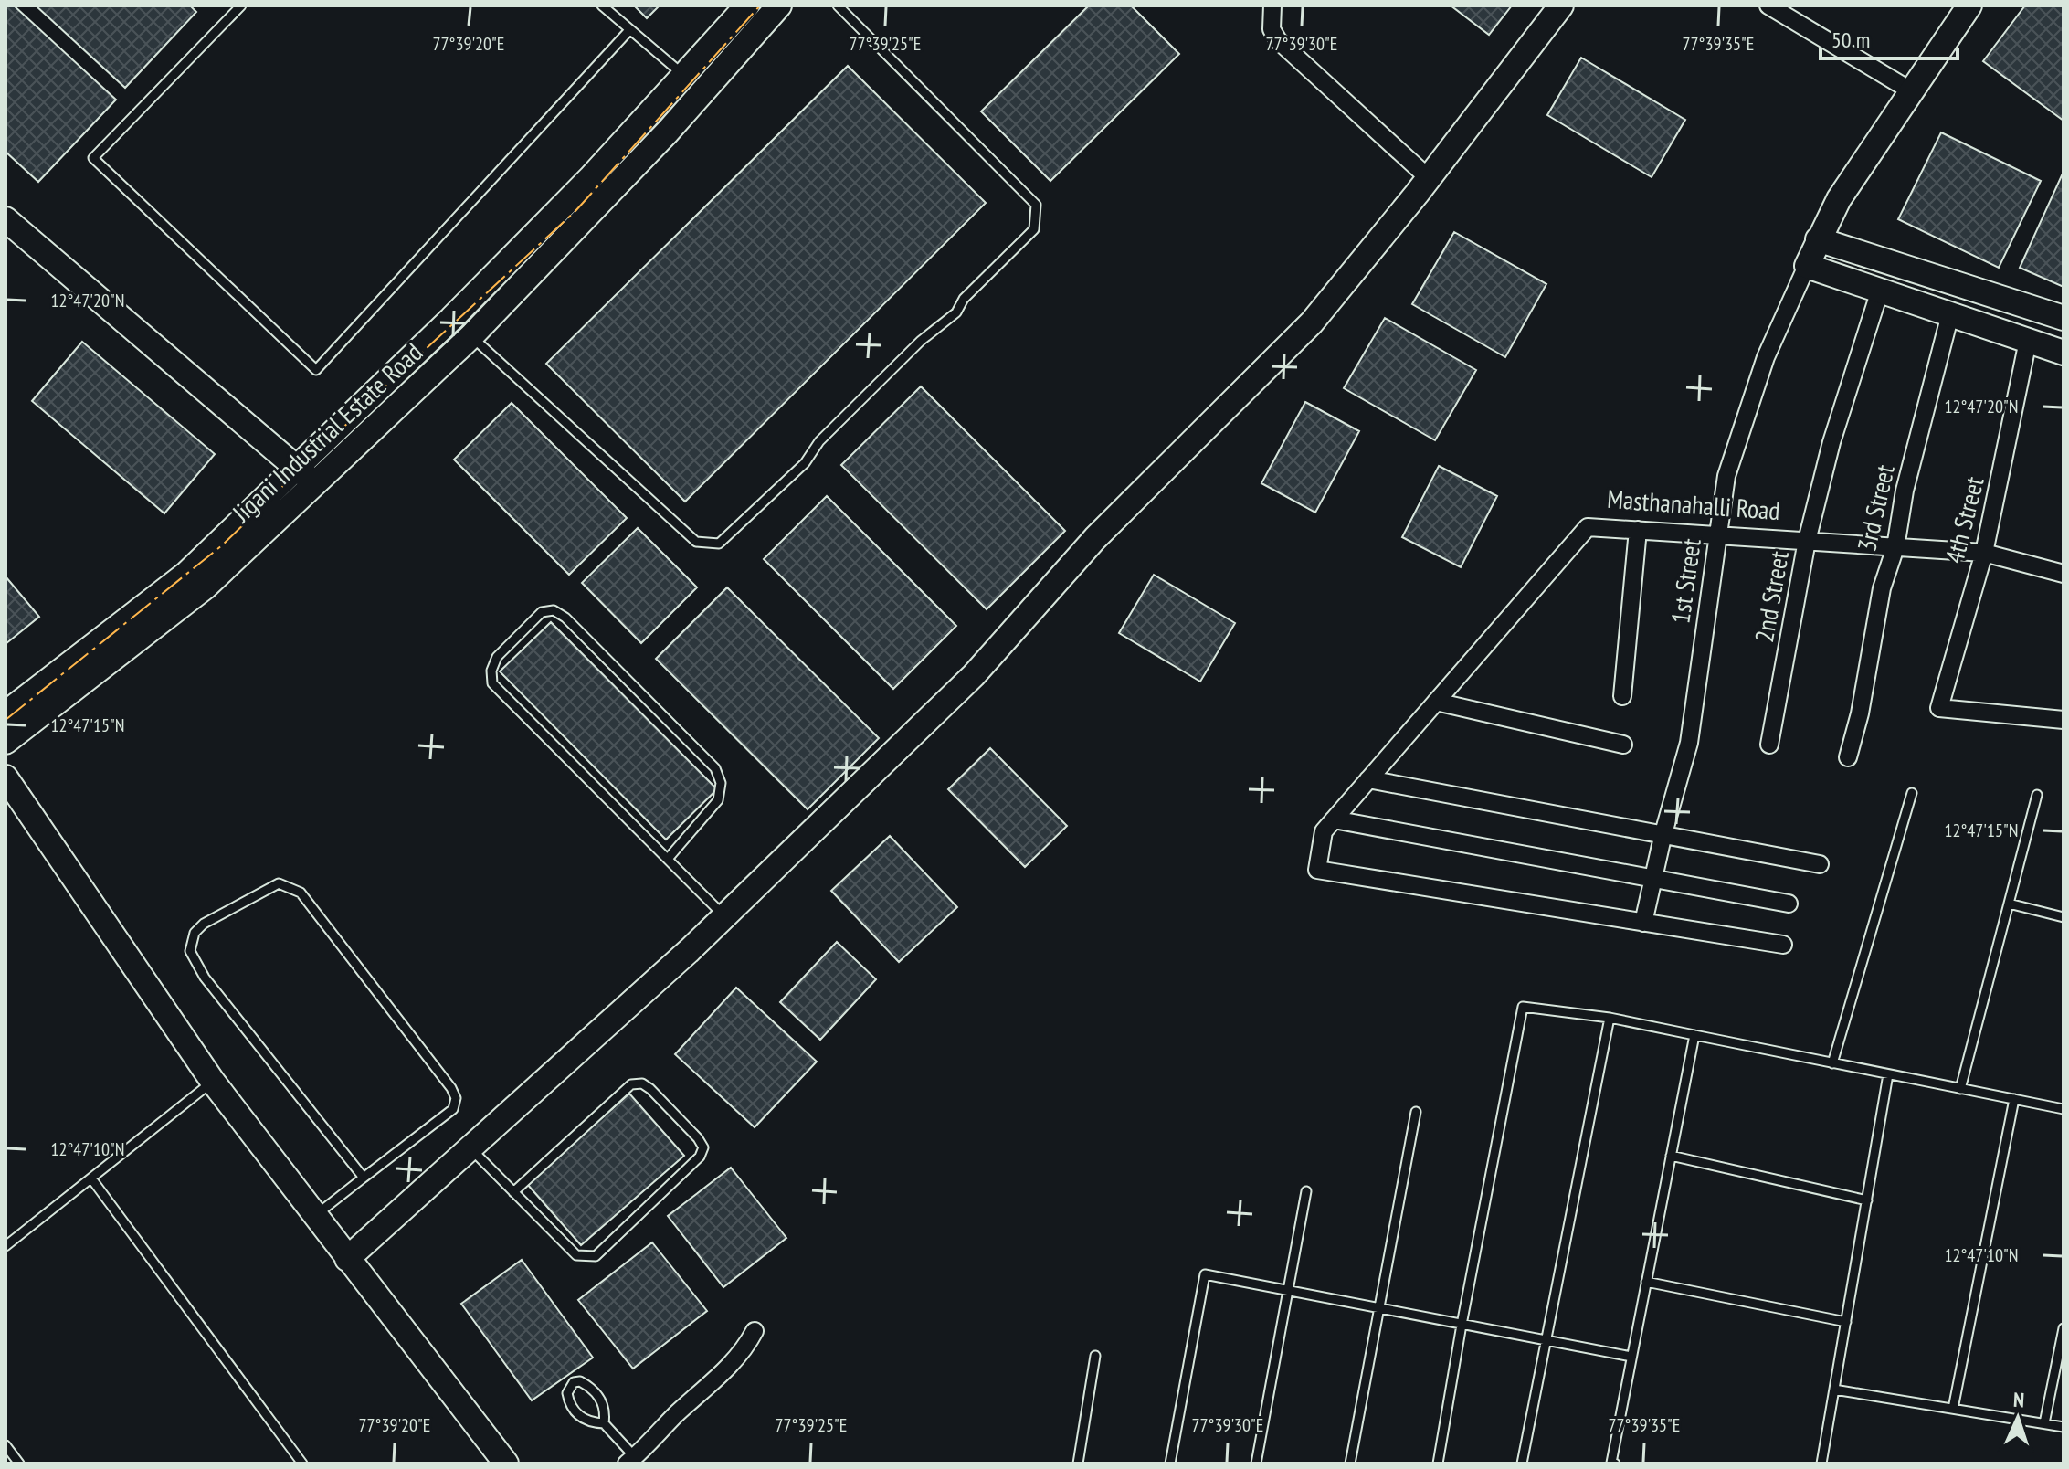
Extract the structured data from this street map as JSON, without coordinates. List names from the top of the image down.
{
  "streets": {
    "street": [
      "Jigani Industrial Estate Road",
      "Masthanahalli Road",
      "3rd Street",
      "4th Street",
      "1st Street",
      "2nd Street"
    ]
  },
  "crossings": [
    ["Masthanahalli Road", "3rd Street"],
    ["Masthanahalli Road", "4th Street"],
    ["Masthanahalli Road", "1st Street"],
    ["Masthanahalli Road", "2nd Street"]
  ],
  "scale_bar": "50 m",
  "north": "top",
  "coordinates": [
    "77°39'20\"E",
    "77°39'25\"E",
    "77°39'30\"E",
    "77°39'35\"E",
    "12°47'20\"N",
    "12°47'15\"N",
    "12°47'10\"N"
  ]
}
